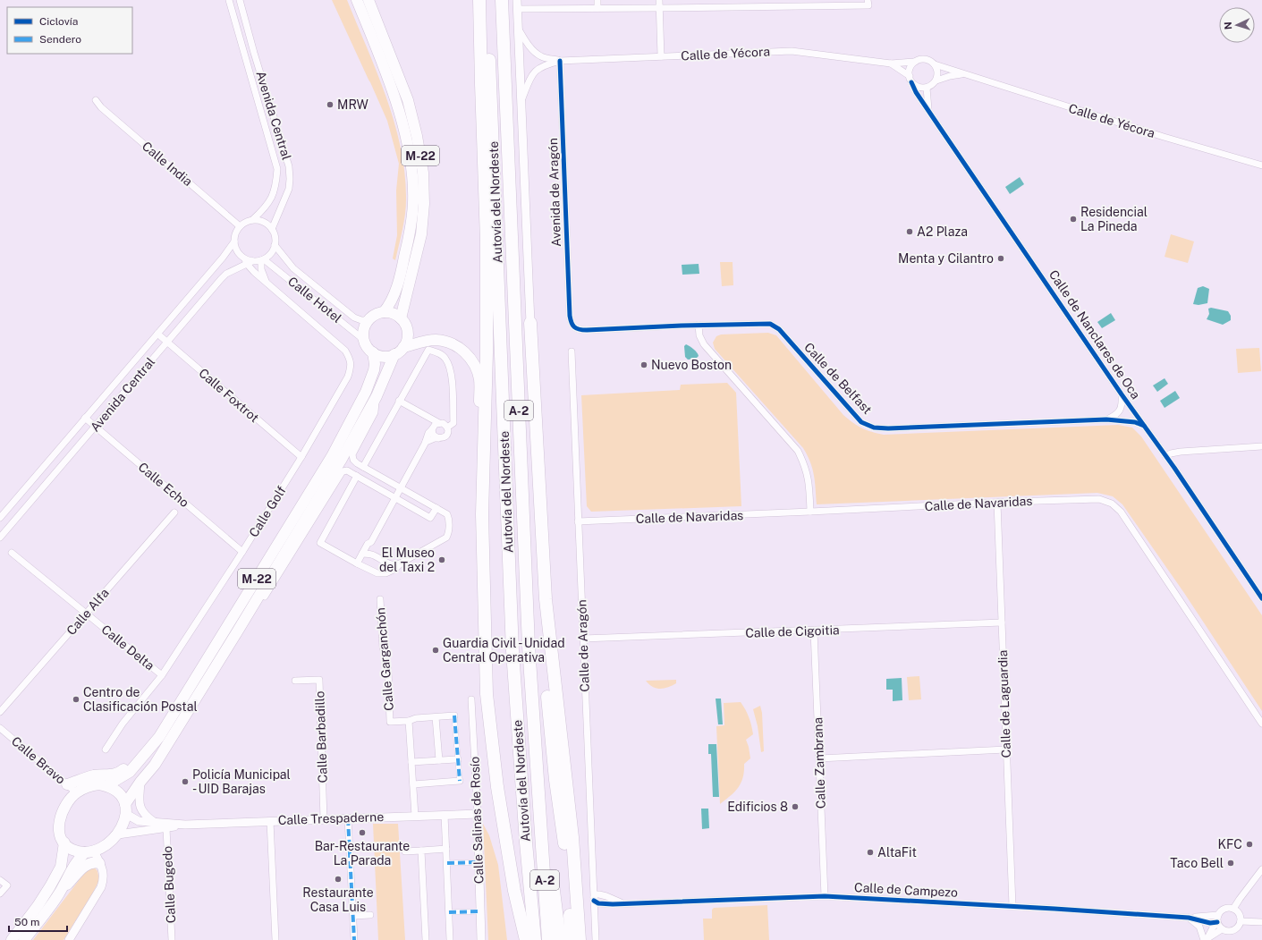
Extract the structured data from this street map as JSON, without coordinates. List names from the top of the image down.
{
  "streets": {
    "highway": ["Autovía del Nordeste", "A-2"],
    "main road": ["M-22"],
    "street": [
      "Calle de Yécora",
      "Avenida Central",
      "Calle India",
      "Avenida de Aragón",
      "Calle Hotel",
      "Calle de Nanclares de Oca",
      "Calle de Belfast",
      "Calle Foxtrot",
      "Calle Echo",
      "Calle de Navaridas",
      "Calle Golf",
      "Calle Alfa",
      "Calle de Cigoitia",
      "Calle de Aragón",
      "Calle Delta",
      "Calle Garganchón",
      "Calle de Laguardia",
      "Calle Barbadillo",
      "Calle Bravo",
      "Calle Zambrana",
      "Calle Trespaderne",
      "Calle Salinas de Rosío",
      "Calle Bugedo",
      "Calle de Campezo"
    ]
  },
  "crossings": [
    ["Calle de Yécora", "Avenida de Aragón"],
    ["Calle de Yécora", "Calle de Nanclares de Oca"],
    ["Avenida Central", "Calle India"],
    ["Avenida Central", "Calle Hotel"],
    ["Avenida Central", "Calle Foxtrot"],
    ["Avenida Central", "Calle Echo"],
    ["Avenida Central", "Calle Golf"],
    ["M-22", "Calle Hotel"],
    ["M-22", "Calle Bravo"],
    ["M-22", "Calle Trespaderne"],
    ["Calle India", "Calle Hotel"],
    ["Calle India", "Calle Golf"],
    ["Avenida de Aragón", "Calle de Belfast"],
    ["Calle Hotel", "Calle Golf"],
    ["Calle de Nanclares de Oca", "Calle de Belfast"],
    ["Calle Foxtrot", "Calle Golf"],
    ["Calle Echo", "Calle Golf"],
    ["Calle de Navaridas", "Calle de Aragón"],
    ["Calle de Navaridas", "Calle de Laguardia"],
    ["Calle Golf", "Calle Delta"],
    ["Calle Alfa", "Calle Delta"],
    ["Calle de Cigoitia", "Calle de Aragón"],
    ["Calle de Cigoitia", "Calle de Laguardia"],
    ["Calle de Cigoitia", "Calle Zambrana"],
    ["Calle de Aragón", "Calle de Campezo"],
    ["Calle Garganchón", "Calle Trespaderne"],
    ["Calle de Laguardia", "Calle de Campezo"],
    ["Calle Barbadillo", "Calle Trespaderne"],
    ["Calle Bravo", "Calle Trespaderne"],
    ["Calle Zambrana", "Calle de Campezo"],
    ["Calle Trespaderne", "Calle Salinas de Rosío"],
    ["Calle Trespaderne", "Calle Bugedo"]
  ],
  "places": [
    "MRW",
    "Residencial La Pineda",
    "A2 Plaza",
    "Menta y Cilantro",
    "Nuevo Boston",
    "El Museo del Taxi 2",
    "Guardia Civil - Unidad Central Operativa",
    "Centro de Clasificación Postal",
    "Policía Municipal - UID Barajas",
    "Edificios 8",
    "Bar-Restaurante La Parada",
    "KFC",
    "AltaFit",
    "Taco Bell",
    "Restaurante Casa Luis"
  ],
  "legend": ["Ciclovía", "Sendero"],
  "scale_bar": "50 m",
  "north": "left"
}
